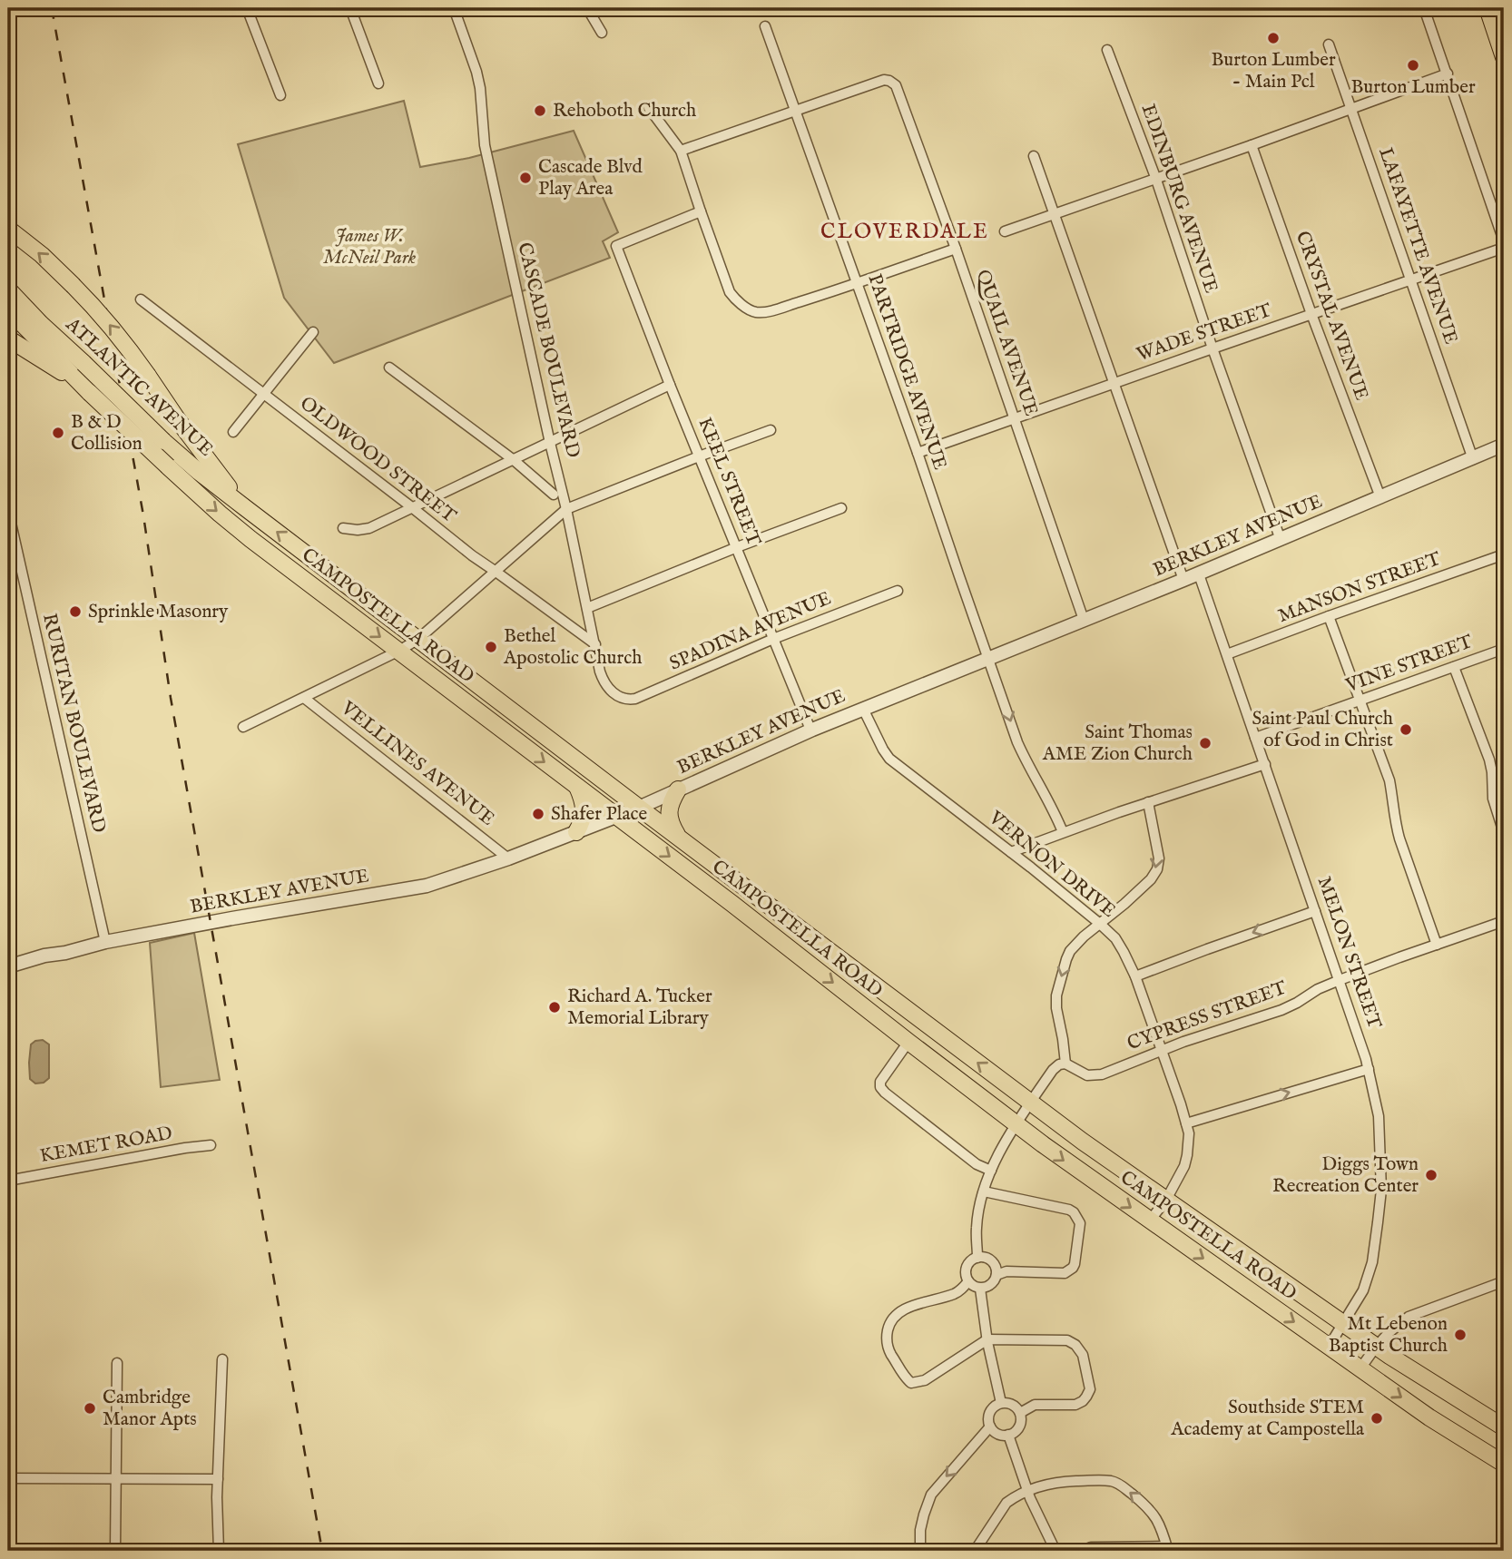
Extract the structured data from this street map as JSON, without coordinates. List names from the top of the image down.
{
  "streets": {
    "main road": ["ATLANTIC AVENUE", "CAMPOSTELLA ROAD"],
    "street": [
      "EDINBURG AVENUE",
      "LAFAYETTE AVENUE",
      "CRYSTAL AVENUE",
      "WADE STREET",
      "QUAIL AVENUE",
      "CASCADE BOULEVARD",
      "PARTRIDGE AVENUE",
      "OLDWOOD STREET",
      "KEEL STREET",
      "BERKLEY AVENUE",
      "MANSON STREET",
      "SPADINA AVENUE",
      "VINE STREET",
      "RURITAN BOULEVARD",
      "VELLINES AVENUE",
      "VERNON DRIVE",
      "MELON STREET",
      "CYPRESS STREET",
      "KEMET ROAD"
    ]
  },
  "crossings": [
    ["EDINBURG AVENUE", "WADE STREET"],
    ["EDINBURG AVENUE", "BERKLEY AVENUE"],
    ["LAFAYETTE AVENUE", "WADE STREET"],
    ["LAFAYETTE AVENUE", "BERKLEY AVENUE"],
    ["CRYSTAL AVENUE", "WADE STREET"],
    ["CRYSTAL AVENUE", "BERKLEY AVENUE"],
    ["WADE STREET", "QUAIL AVENUE"],
    ["WADE STREET", "PARTRIDGE AVENUE"],
    ["QUAIL AVENUE", "PARTRIDGE AVENUE"],
    ["QUAIL AVENUE", "BERKLEY AVENUE"],
    ["CASCADE BOULEVARD", "OLDWOOD STREET"],
    ["CASCADE BOULEVARD", "SPADINA AVENUE"],
    ["PARTRIDGE AVENUE", "BERKLEY AVENUE"],
    ["ATLANTIC AVENUE", "CAMPOSTELLA ROAD"],
    ["KEEL STREET", "BERKLEY AVENUE"],
    ["KEEL STREET", "SPADINA AVENUE"],
    ["BERKLEY AVENUE", "CAMPOSTELLA ROAD"],
    ["BERKLEY AVENUE", "RURITAN BOULEVARD"],
    ["BERKLEY AVENUE", "VELLINES AVENUE"],
    ["BERKLEY AVENUE", "VERNON DRIVE"],
    ["BERKLEY AVENUE", "MELON STREET"],
    ["MANSON STREET", "MELON STREET"],
    ["CAMPOSTELLA ROAD", "VERNON DRIVE"],
    ["CAMPOSTELLA ROAD", "MELON STREET"],
    ["VINE STREET", "MELON STREET"],
    ["VERNON DRIVE", "CYPRESS STREET"],
    ["MELON STREET", "CYPRESS STREET"]
  ],
  "districts": ["CLOVERDALE"],
  "parks": ["James W. McNeil Park"],
  "places": [
    "Burton Lumber - Main Pcl",
    "Burton Lumber",
    "Rehoboth Church",
    "Cascade Blvd Play Area",
    "B & D Collision",
    "Sprinkle Masonry",
    "Bethel Apostolic Church",
    "Saint Paul Church of God in Christ",
    "Saint Thomas AME Zion Church",
    "Shafer Place",
    "Richard A. Tucker Memorial Library",
    "Diggs Town Recreation Center",
    "Mt Lebenon Baptist Church",
    "Cambridge Manor Apts",
    "Southside STEM Academy at Campostella"
  ]
}
